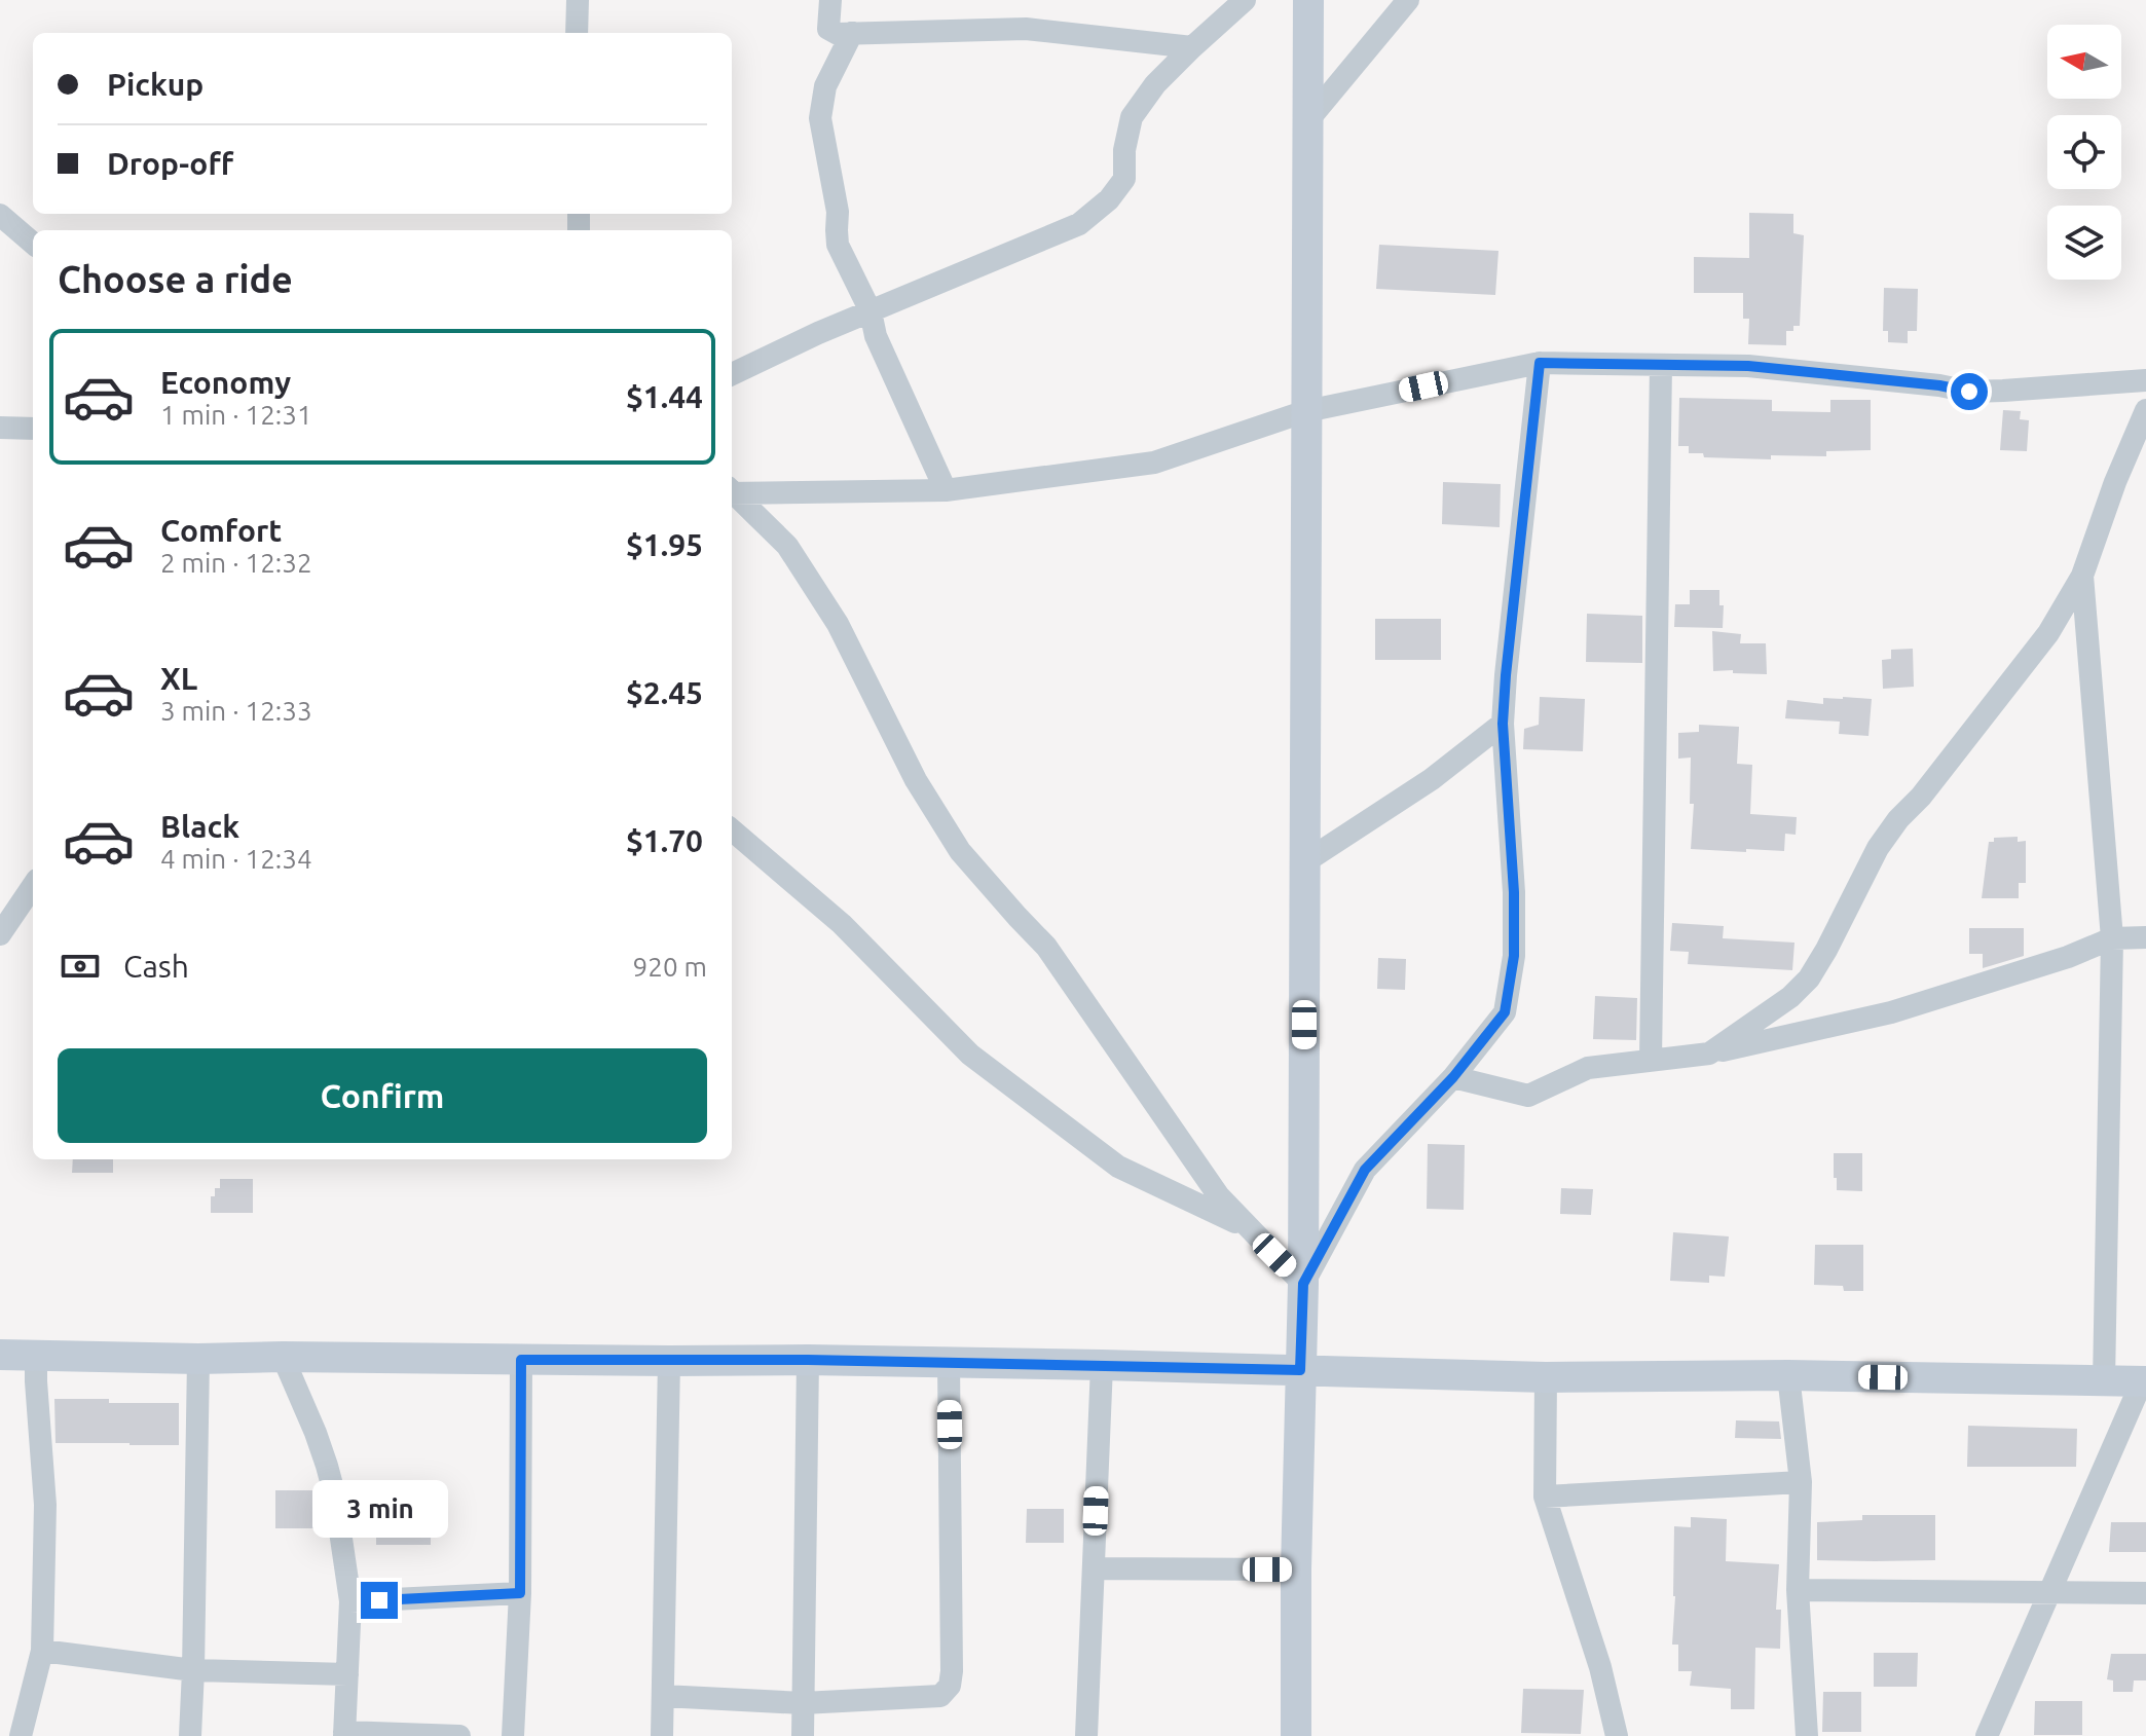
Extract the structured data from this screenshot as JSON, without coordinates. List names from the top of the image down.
{
  "north": "left",
  "page": {
    "banner": ["Pickup", "Drop-off"],
    "heading": "Choose a ride",
    "list": [
      {
        "name": "Economy",
        "note": "1 min · 12:31",
        "value": "$1.44"
      },
      {
        "name": "Comfort",
        "note": "2 min · 12:32",
        "value": "$1.95"
      },
      {
        "name": "XL",
        "note": "3 min · 12:33",
        "value": "$2.45"
      },
      {
        "name": "Black",
        "note": "4 min · 12:34",
        "value": "$1.70"
      }
    ],
    "pay": ["Cash", "920 m"],
    "buttons": "Confirm",
    "bubble": "3 min"
  }
}
